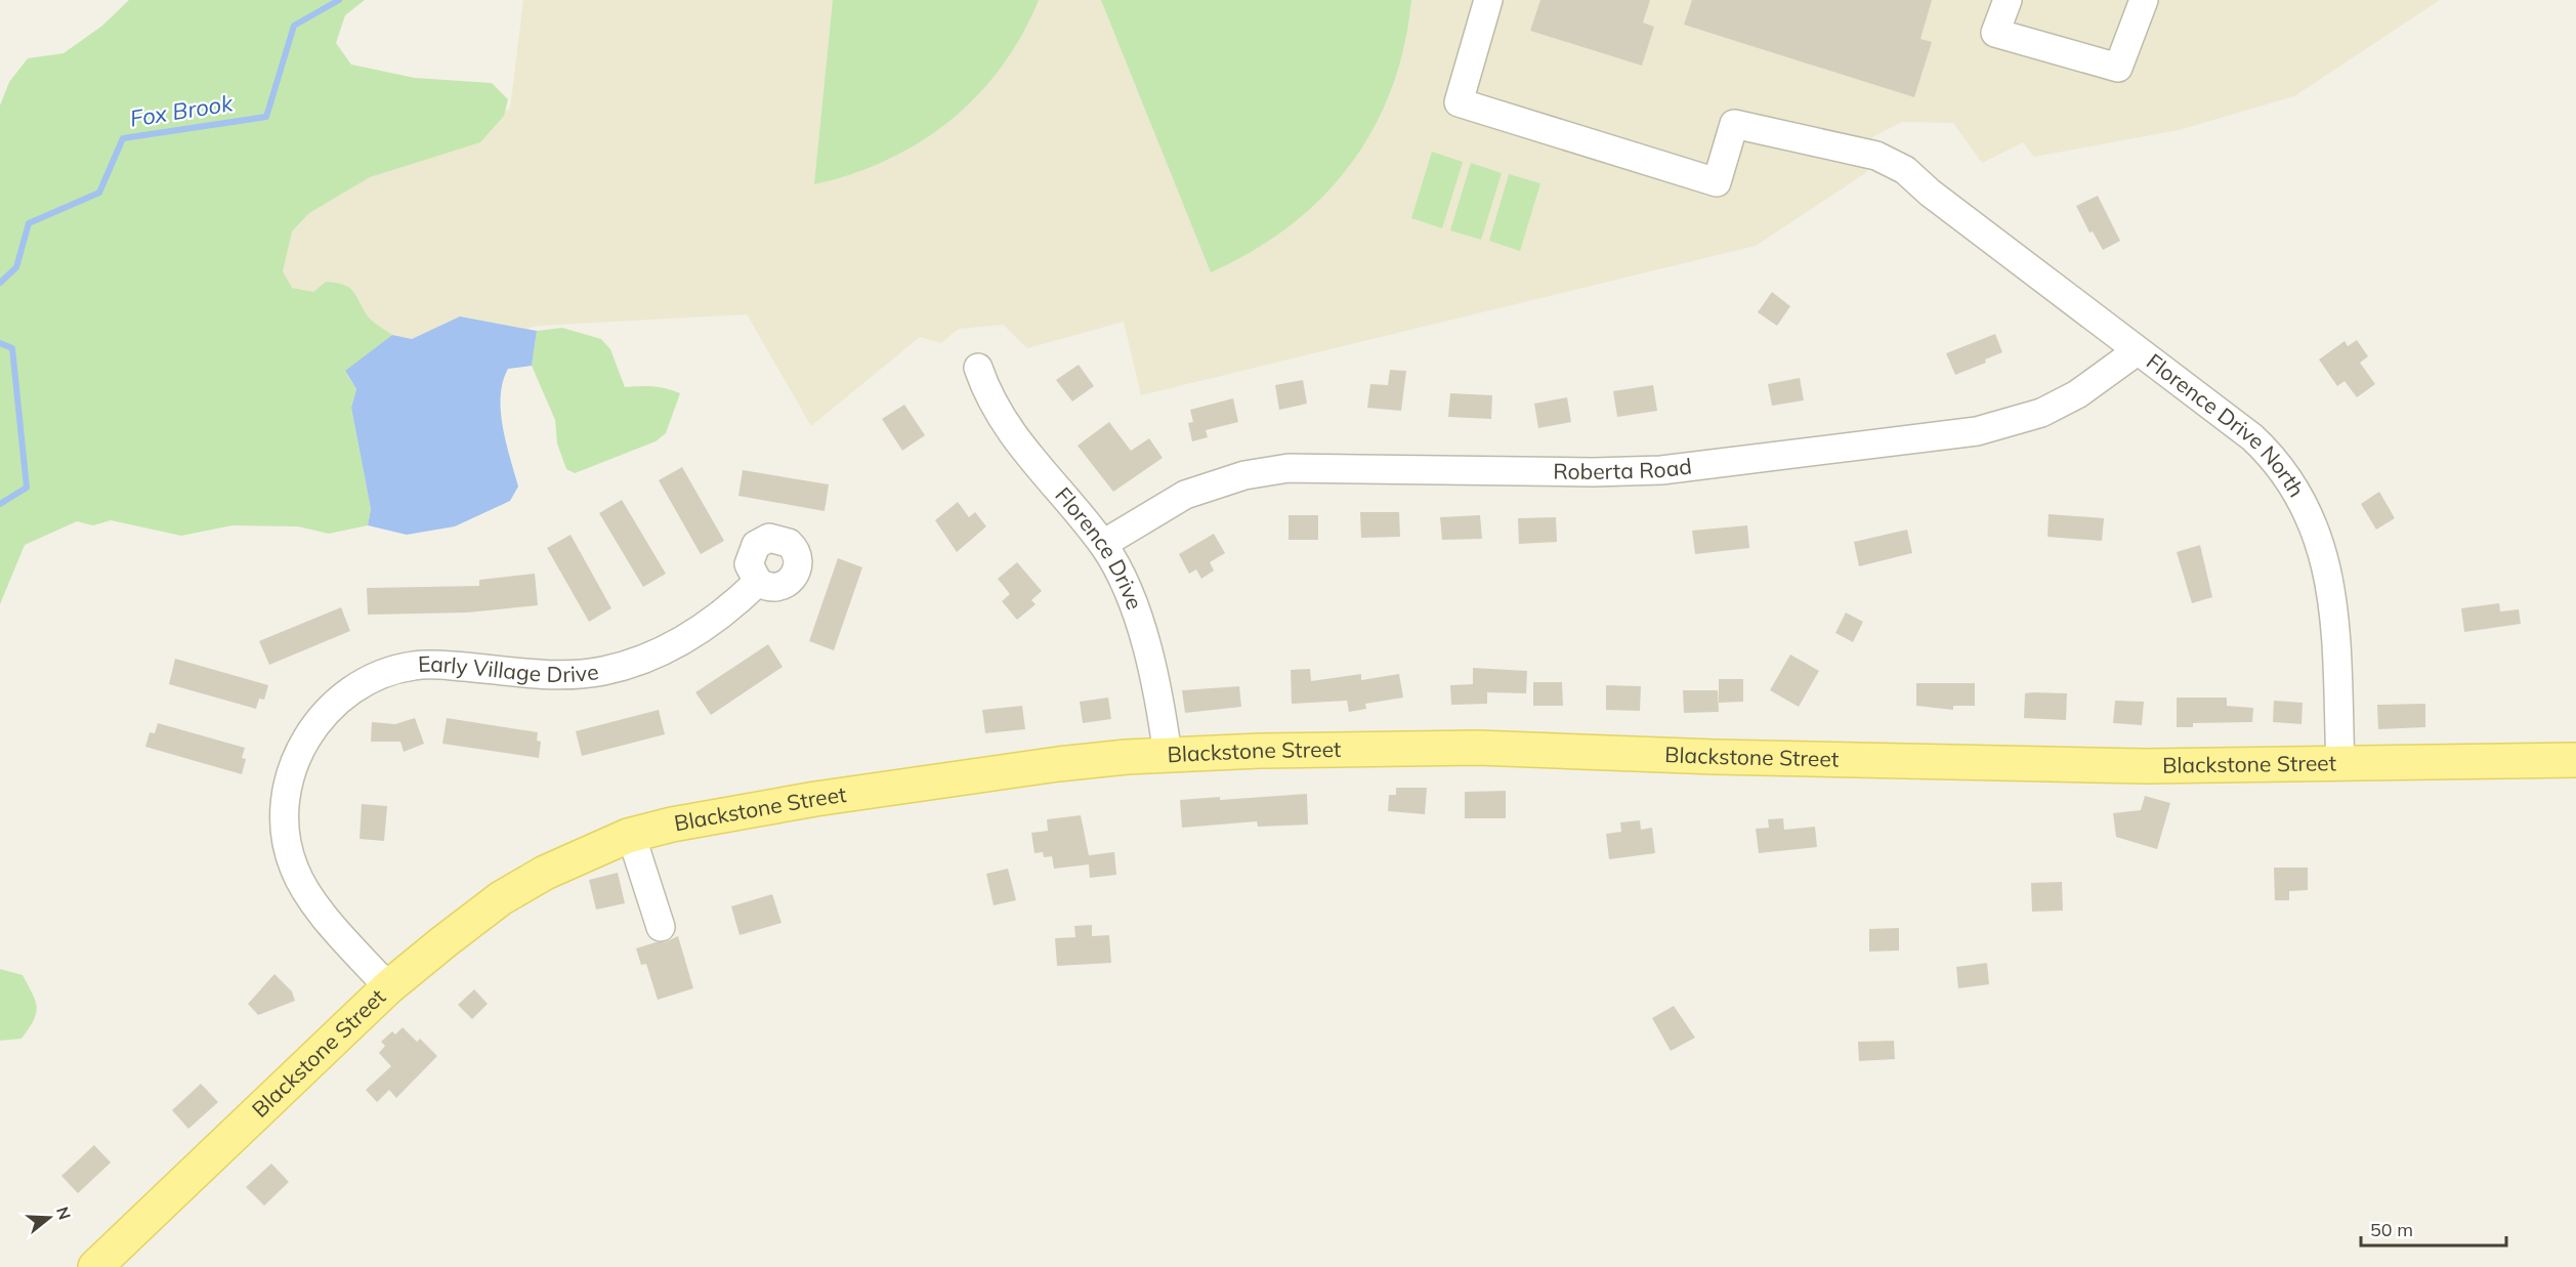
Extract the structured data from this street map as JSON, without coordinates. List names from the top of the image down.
{
  "streets": {
    "main road": ["Blackstone Street"],
    "street": [
      "Florence Drive North",
      "Roberta Road",
      "Florence Drive",
      "Early Village Drive"
    ]
  },
  "crossings": [
    ["Florence Drive North", "Roberta Road"],
    ["Florence Drive North", "Blackstone Street"],
    ["Roberta Road", "Florence Drive"],
    ["Florence Drive", "Blackstone Street"],
    ["Early Village Drive", "Blackstone Street"]
  ],
  "water": ["Fox Brook"],
  "scale_bar": "50 m",
  "north": "right"
}
